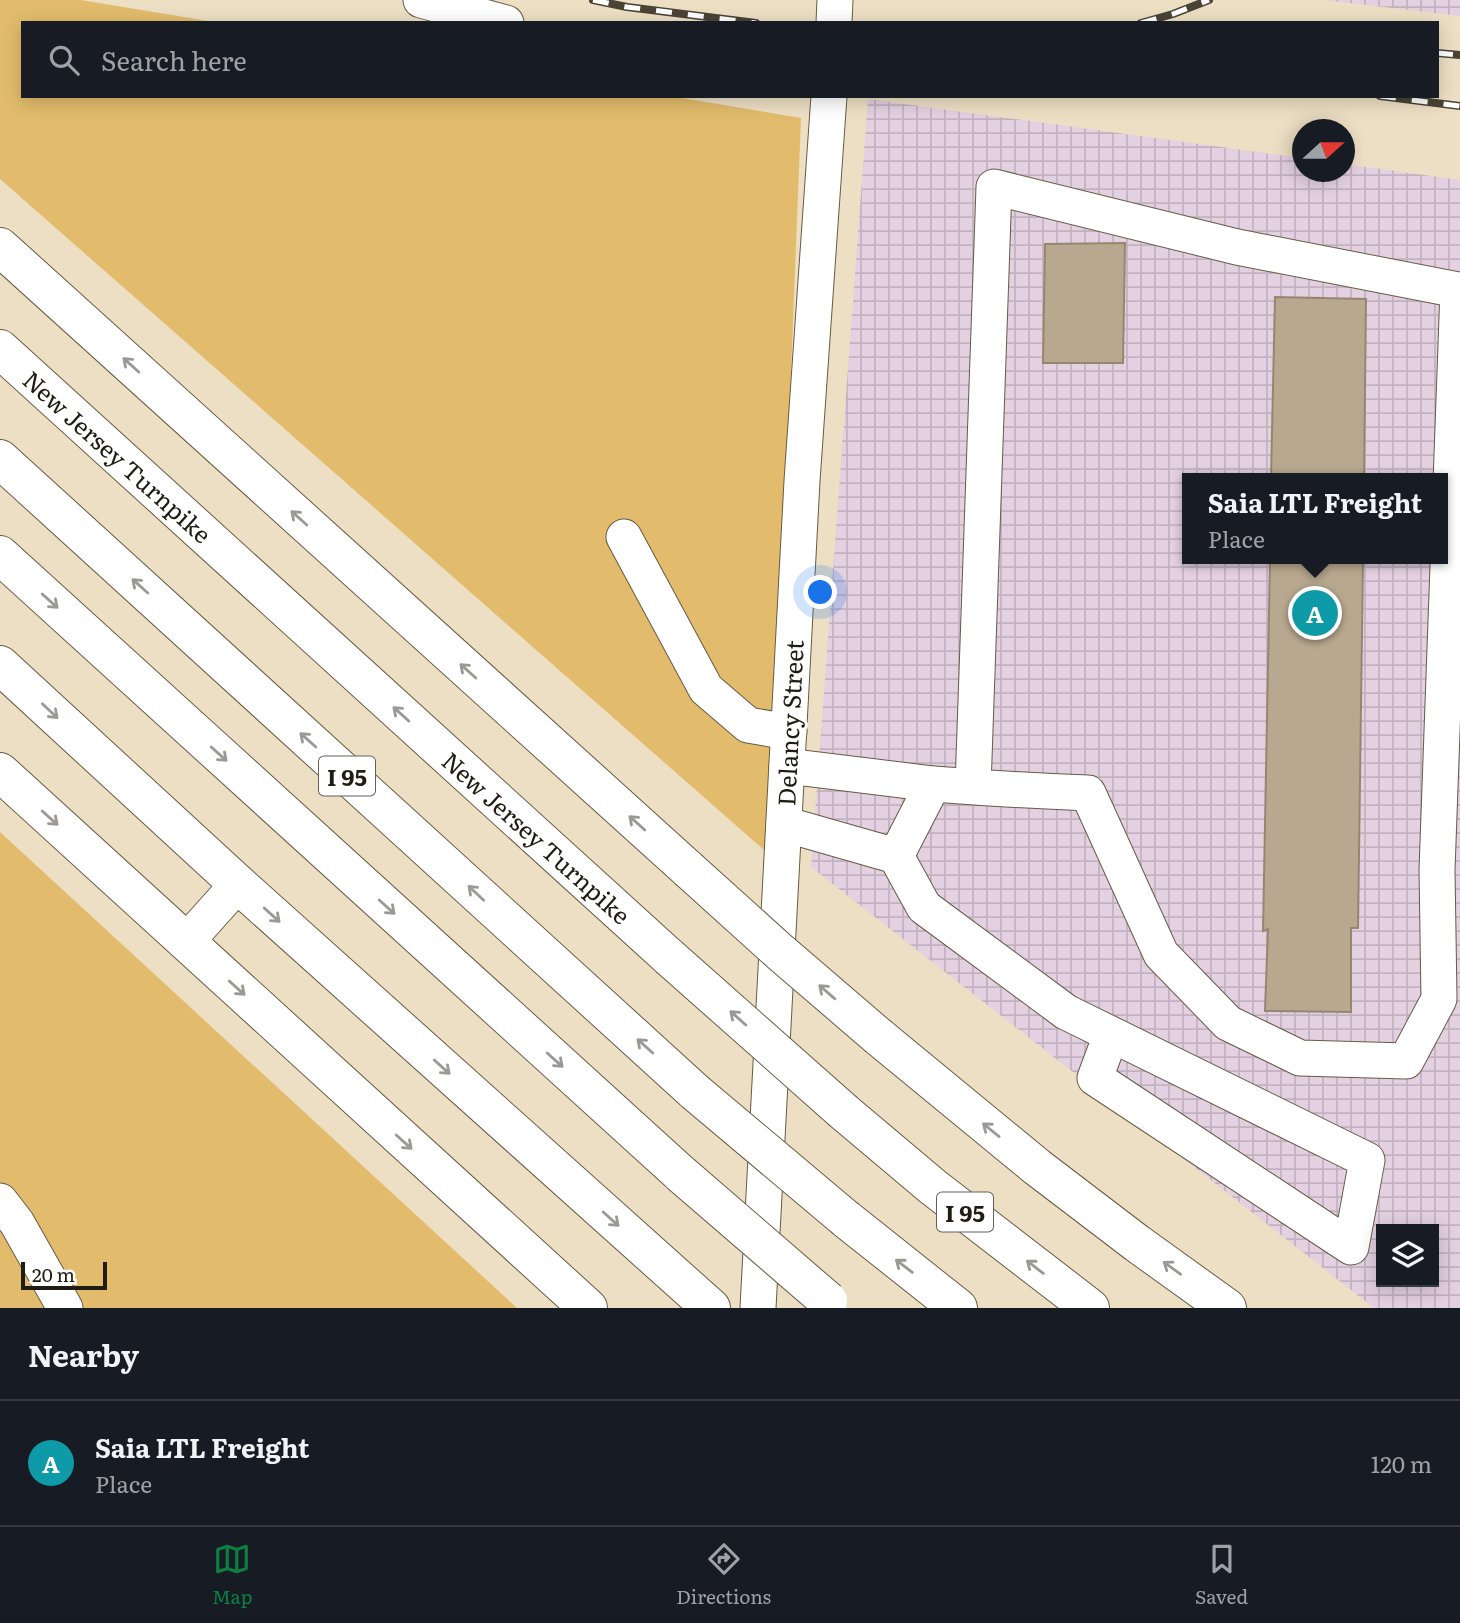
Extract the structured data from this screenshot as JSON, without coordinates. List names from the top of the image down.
{
  "streets": {
    "highway": ["New Jersey Turnpike", "I 95"],
    "street": ["Delancy Street"]
  },
  "scale_bar": "20 m",
  "north": "right",
  "page": {
    "search": "Search here",
    "popup": ["Saia LTL Freight", "Place"],
    "pins": "A",
    "scale": "20 m",
    "heading": "Nearby",
    "list": [
      {
        "mark": "A",
        "name": "Saia LTL Freight",
        "note": "Place",
        "value": "120 m"
      }
    ],
    "nav": ["Map", "Directions", "Saved"]
  }
}
